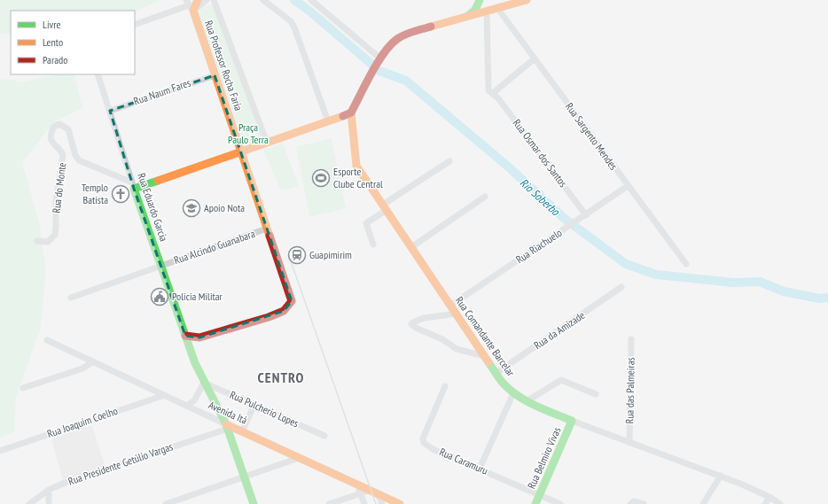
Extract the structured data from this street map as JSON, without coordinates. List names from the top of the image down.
{
  "streets": {
    "main road": [
      "Rua Professor Rocha Faria",
      "Rua Eduardo Garcia",
      "Rua Comandante Barcelar",
      "Avenida Itá",
      "Rua Belmiro Vivas"
    ],
    "street": [
      "Rua Naum Fares",
      "Rua Sargento Mendes",
      "Rua Osmar dos Santos",
      "Rua do Monte",
      "Rua Riachuelo",
      "Rua Alcindo Guanabara",
      "Rua da Amizade",
      "Rua das Palmeiras",
      "Rua Pulcherio Lopes",
      "Rua Joaquim Coelho",
      "Rua Caramuru",
      "Rua Presidente Getúlio Vargas"
    ]
  },
  "crossings": [
    ["Rua Professor Rocha Faria", "Rua Naum Fares"],
    ["Rua Professor Rocha Faria", "Rua Alcindo Guanabara"],
    ["Rua Naum Fares", "Rua Eduardo Garcia"],
    ["Rua Sargento Mendes", "Rua Riachuelo"],
    ["Rua Osmar dos Santos", "Rua Riachuelo"],
    ["Rua do Monte", "Rua Eduardo Garcia"],
    ["Rua Eduardo Garcia", "Rua Alcindo Guanabara"],
    ["Rua Eduardo Garcia", "Rua Pulcherio Lopes"],
    ["Rua Eduardo Garcia", "Avenida Itá"],
    ["Rua Eduardo Garcia", "Rua Presidente Getúlio Vargas"],
    ["Rua Riachuelo", "Rua Comandante Barcelar"],
    ["Rua da Amizade", "Rua Comandante Barcelar"],
    ["Rua Comandante Barcelar", "Rua das Palmeiras"],
    ["Rua Comandante Barcelar", "Rua Belmiro Vivas"],
    ["Avenida Itá", "Rua Joaquim Coelho"],
    ["Avenida Itá", "Rua Presidente Getúlio Vargas"],
    ["Rua Belmiro Vivas", "Rua Caramuru"]
  ],
  "districts": ["CENTRO"],
  "water": ["Rio Soberbo"],
  "parks": ["Praça Paulo Terra"],
  "places": {
    "sports": ["Esporte Clube Central"],
    "church": ["Templo Batista"],
    "school or university": ["Apoio Nota"],
    "station": ["Guapimirim"],
    "public building": ["Policia Militar"]
  },
  "legend": ["Livre", "Lento", "Parado"]
}
